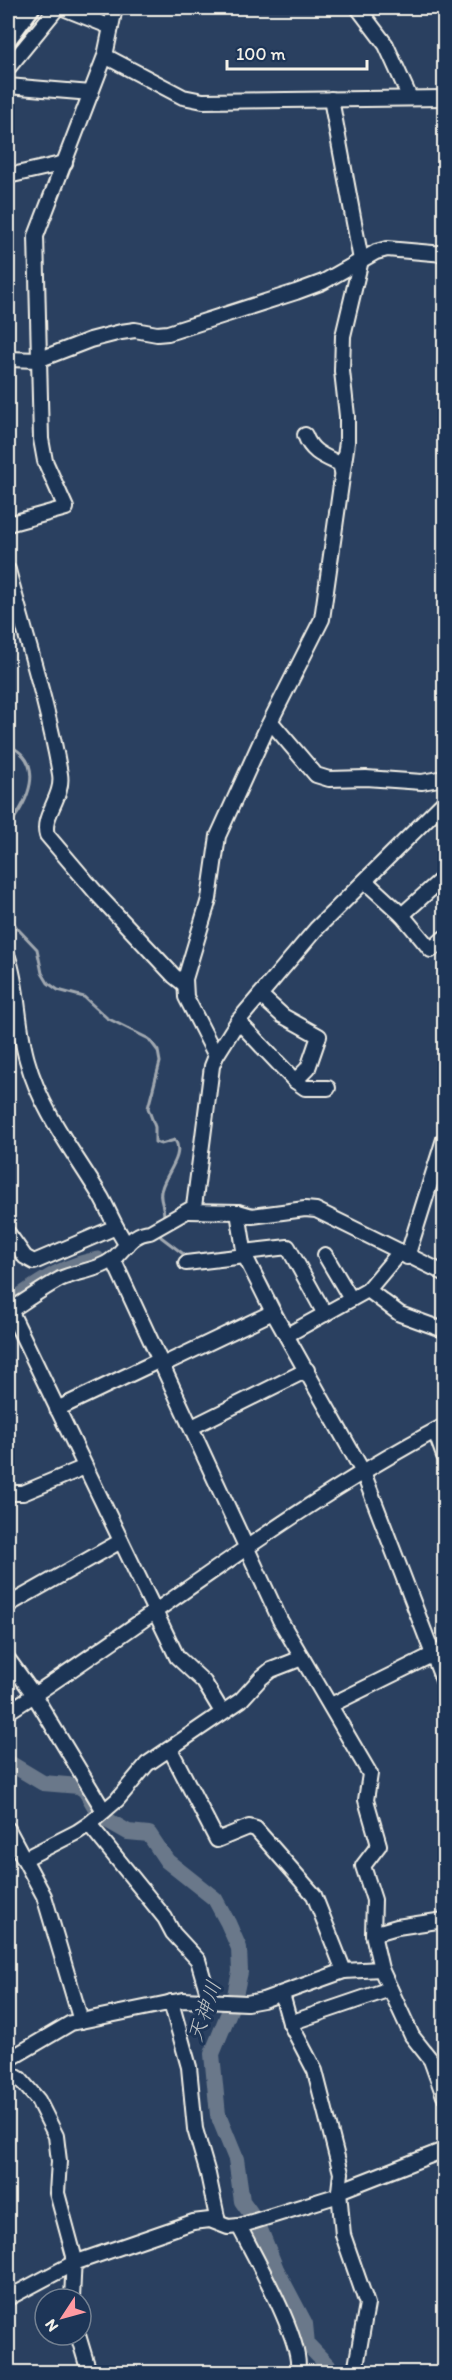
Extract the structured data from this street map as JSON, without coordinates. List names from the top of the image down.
{
  "water": ["天神川"],
  "scale_bar": "100 m",
  "north": "bottom left"
}
